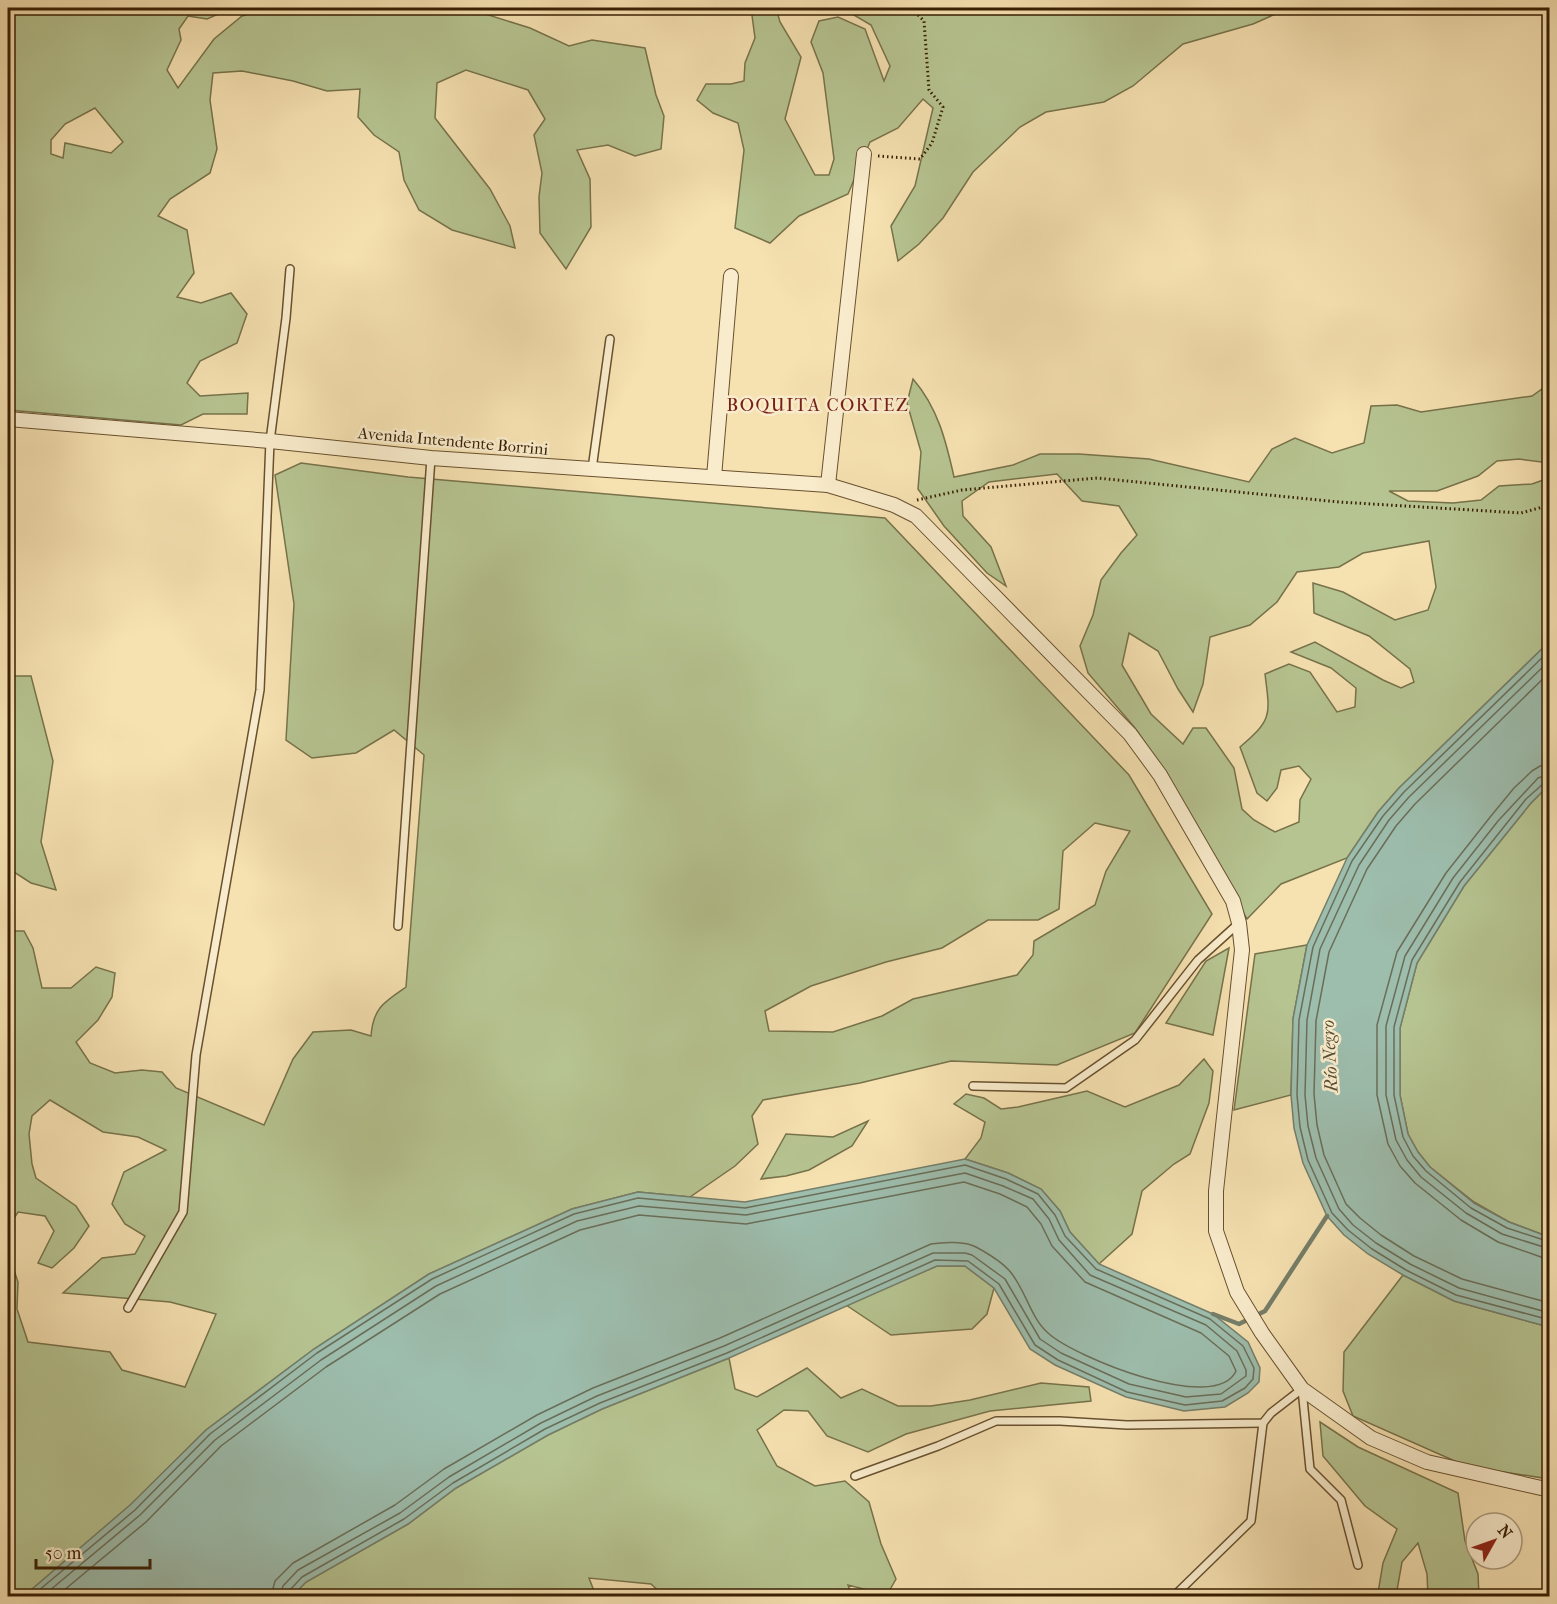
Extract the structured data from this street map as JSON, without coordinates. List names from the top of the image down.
{
  "streets": {
    "street": ["Avenida Intendente Borrini"]
  },
  "districts": ["BOQUITA CORTEZ"],
  "water": ["Río Negro"],
  "scale_bar": "50 m",
  "north": "top right"
}
